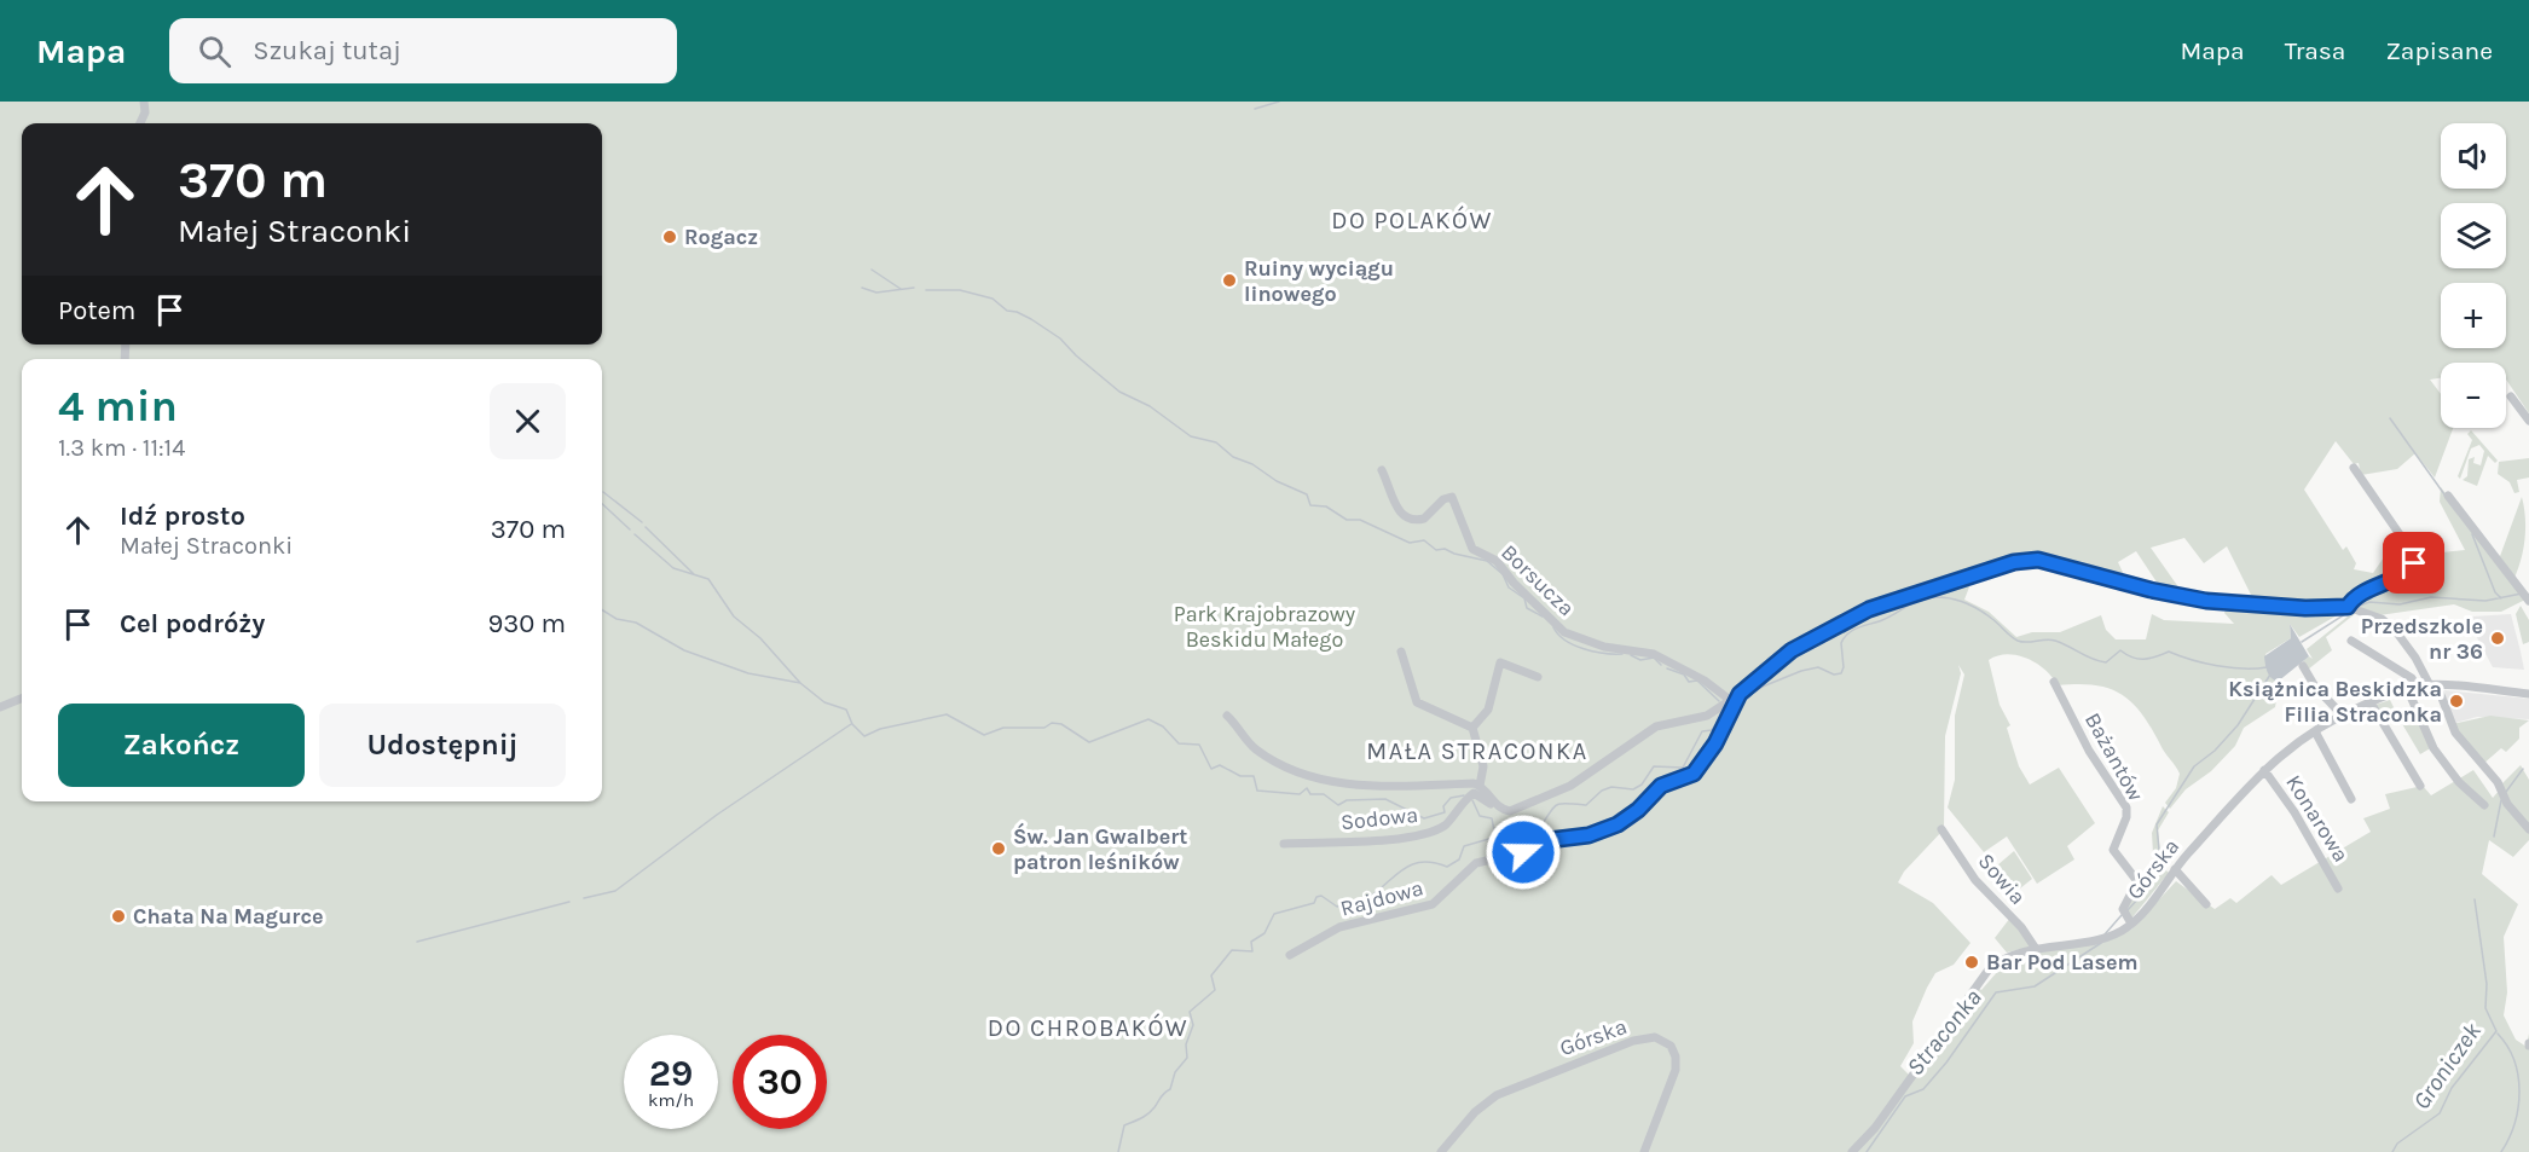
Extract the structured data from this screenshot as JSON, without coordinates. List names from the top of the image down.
{
  "streets": {
    "street": [
      "Borsucza",
      "Bażantów",
      "Sodowa",
      "Konarowa",
      "Górska",
      "Sowia",
      "Rajdowa"
    ]
  },
  "crossings": [
    ["Borsucza", "Rajdowa"],
    ["Bażantów", "Górska"],
    ["Konarowa", "Górska"],
    ["Górska", "Sowia"]
  ],
  "districts": ["DO POLAKÓW", "MAŁA STRACONKA", "DO CHROBAKÓW"],
  "water": ["Straconka", "Groniczek"],
  "parks": ["Park Krajobrazowy Beskidu Małego"],
  "places": [
    "Rogacz",
    "Ruiny wyciągu linowego",
    "Przedszkole nr 36",
    "Książnica Beskidzka Filia Straconka",
    "Św. Jan Gwalbert patron leśników",
    "Chata Na Magurce",
    "Bar Pod Lasem"
  ],
  "page": {
    "header": "Mapa",
    "search": "Szukaj tutaj",
    "nav": ["Mapa", "Trasa", "Zapisane"],
    "map_buttons": ["+", "−"],
    "turn": ["370 m", "Małej Straconki"],
    "then": "Potem",
    "heading": ["4 min", "1.3 km · 11:14"],
    "list": [
      {
        "name": "Idź prosto",
        "note": "Małej Straconki",
        "value": "370 m"
      },
      {
        "name": "Cel podróży",
        "value": "930 m"
      }
    ],
    "buttons": ["Zakończ", "Udostępnij"],
    "speed": "29 km/h",
    "limit": "30"
  }
}
